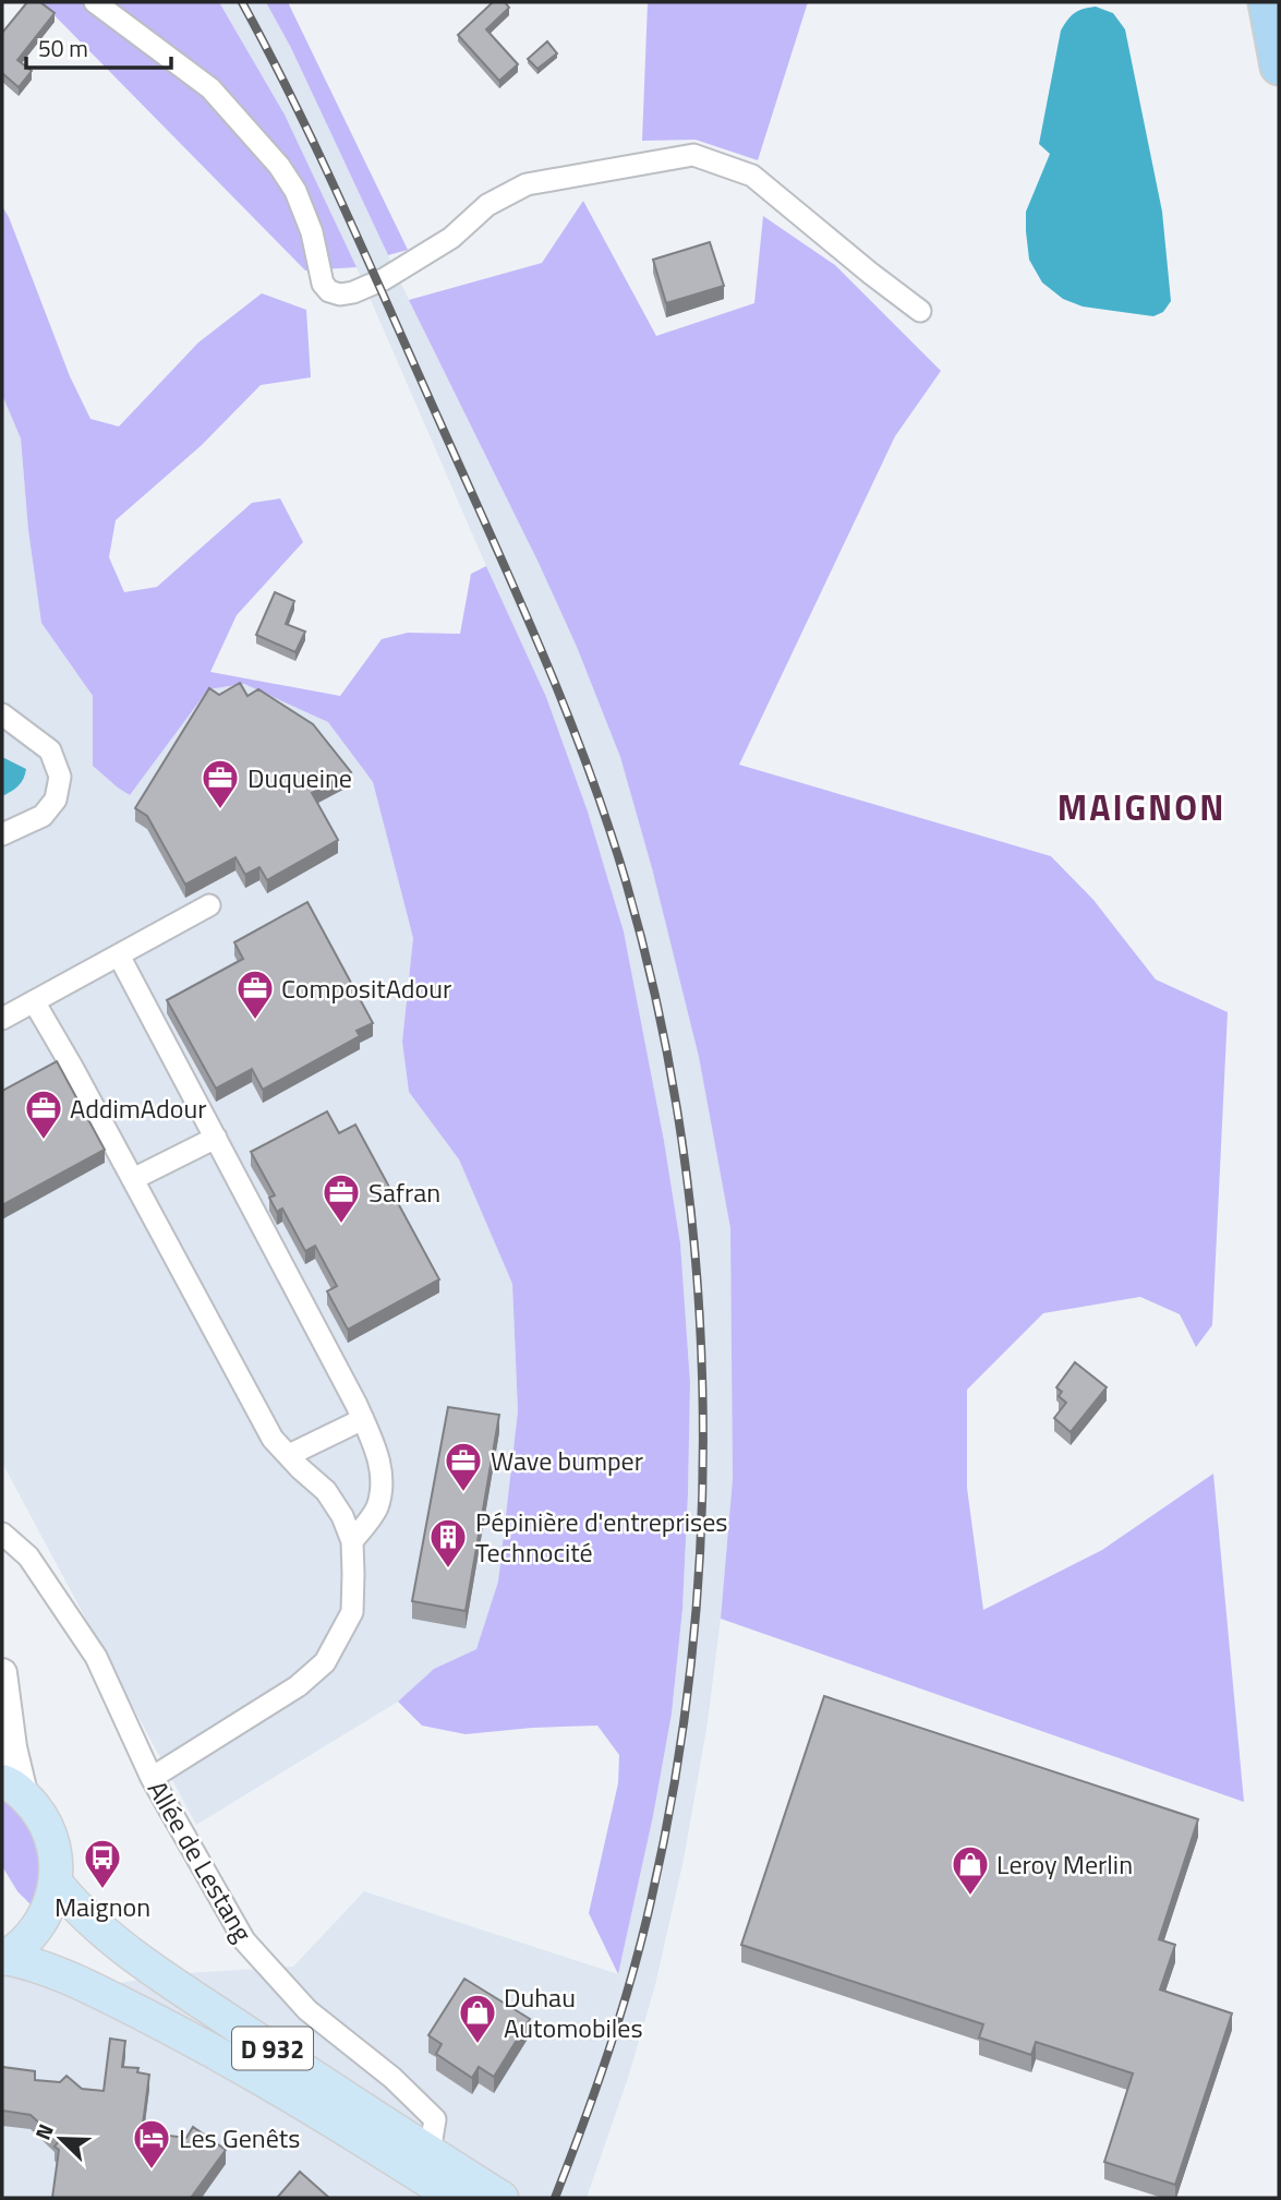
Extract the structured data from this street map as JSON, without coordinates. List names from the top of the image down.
{
  "streets": {
    "main road": ["D 932"],
    "street": ["Allée de Lestang"]
  },
  "crossings": [
    ["Allée de Lestang", "D 932"]
  ],
  "districts": ["MAIGNON"],
  "places": {
    "office": [
      "Duqueine",
      "CompositAdour",
      "AddimAdour",
      "Safran",
      "Wave bumper"
    ],
    "building": ["Pépinière d'entreprises Technocité"],
    "bus stop": ["Maignon"],
    "shop": ["Leroy Merlin", "Duhau Automobiles"],
    "hotel": ["Les Genêts"]
  },
  "scale_bar": "50 m",
  "north": "top left"
}
